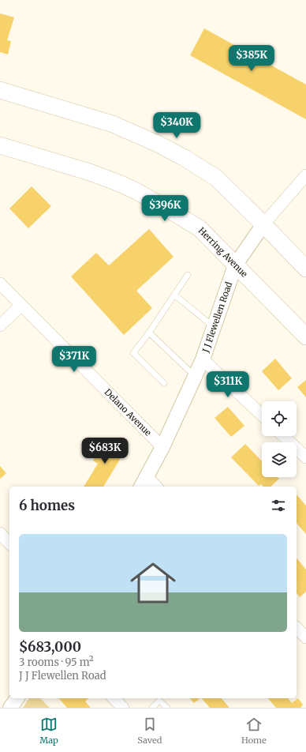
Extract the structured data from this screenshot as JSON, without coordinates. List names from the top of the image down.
{
  "streets": {
    "main road": ["Herring Avenue"],
    "street": ["J J Flewellen Road", "Delano Avenue"]
  },
  "crossings": [
    ["Herring Avenue", "J J Flewellen Road"],
    ["J J Flewellen Road", "Delano Avenue"]
  ],
  "page": {
    "price": [
      "$385K",
      "$340K",
      "$396K",
      "$371K",
      "$311K",
      "$683K"
    ],
    "heading": "6 homes",
    "list": [
      {
        "name": "$683,000",
        "note": "3 rooms · 95 m² · J J Flewellen Road"
      }
    ],
    "tabs": ["Map", "Saved", "Home"]
  }
}
